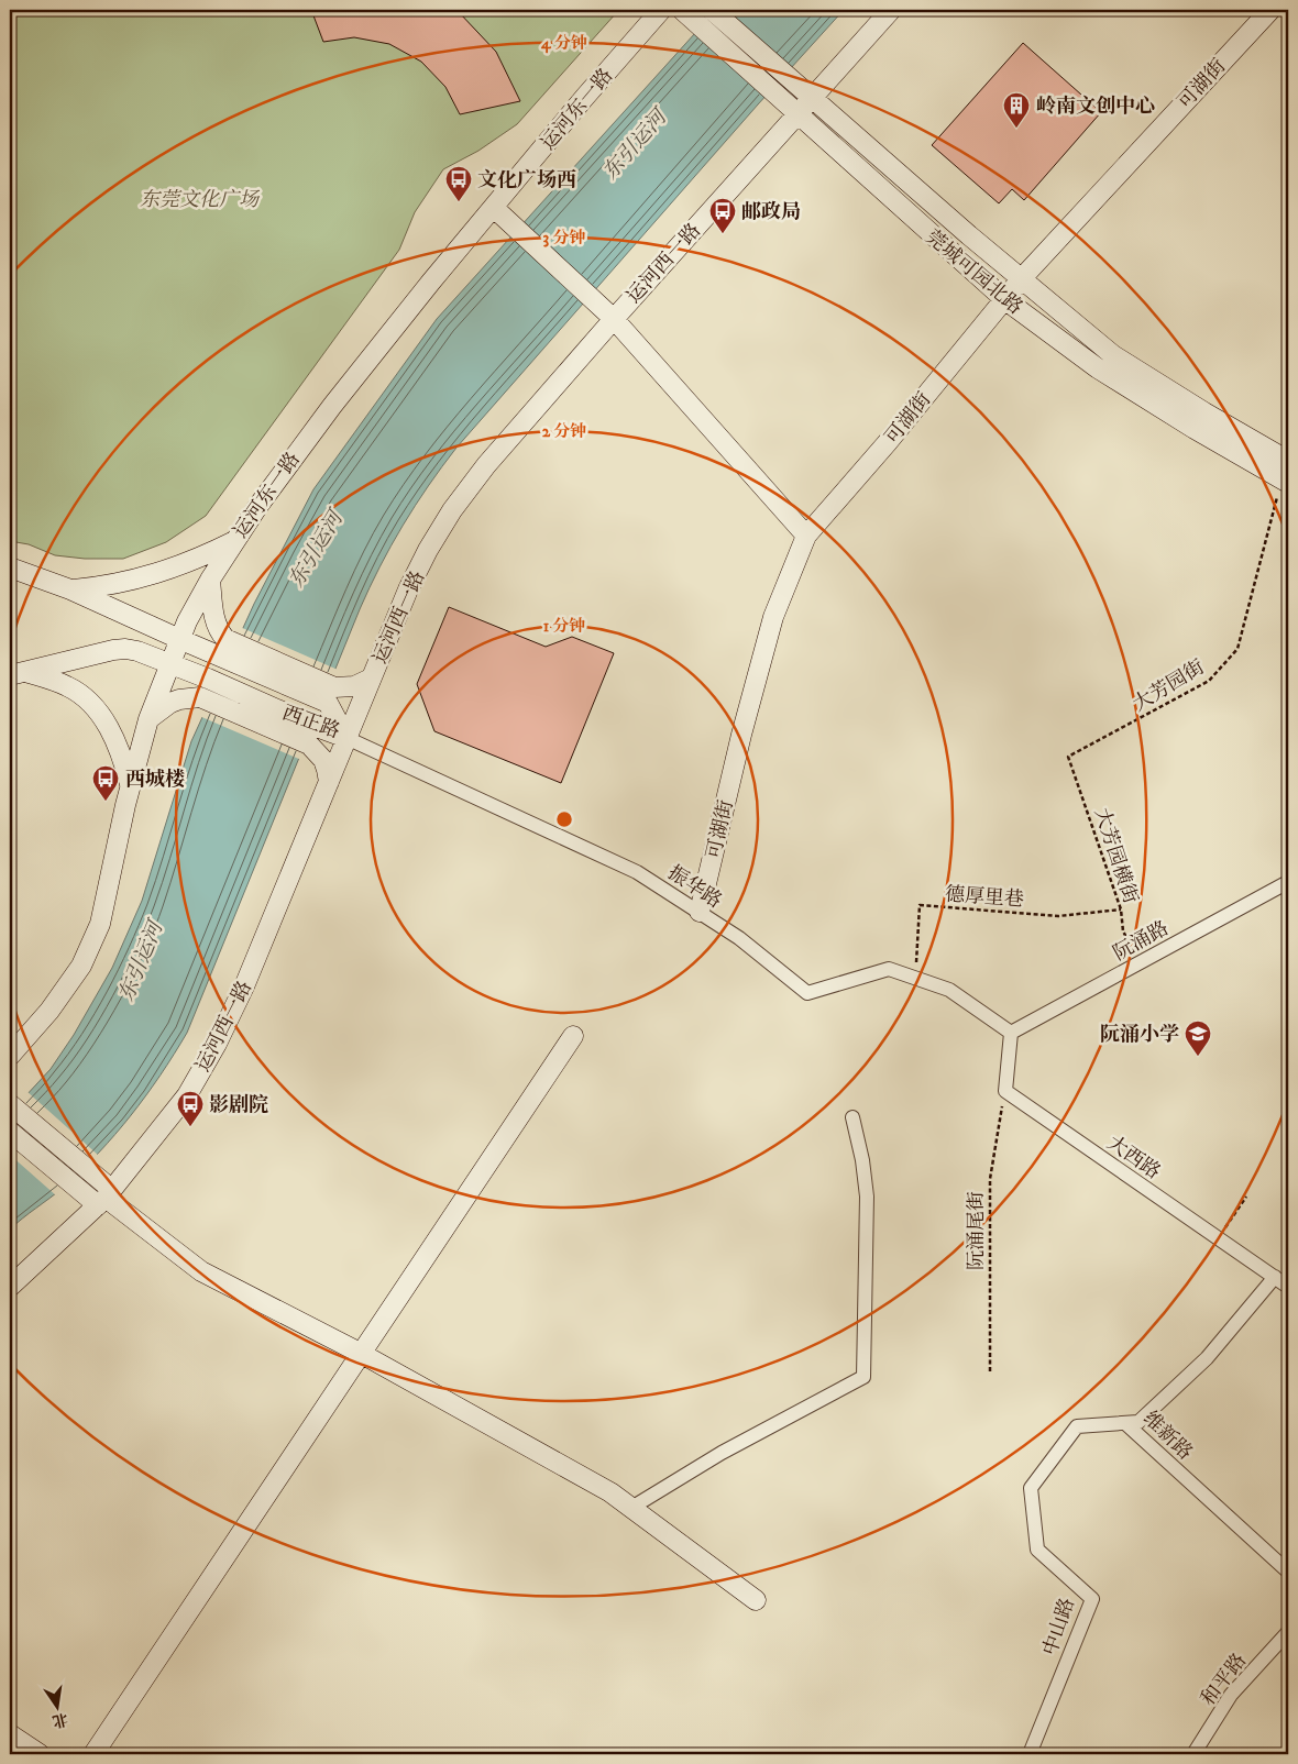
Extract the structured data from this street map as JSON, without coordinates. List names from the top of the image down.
{
  "streets": {
    "street": [
      "可湖街",
      "运河东一路",
      "运河西一路",
      "莞城可园北路",
      "西正路",
      "振华路",
      "阮涌路",
      "大西路",
      "维新路",
      "中山路",
      "和平路"
    ],
    "path": [
      "大芳园街",
      "大芳园横街",
      "德厚里巷",
      "阮涌尾街"
    ]
  },
  "crossings": [
    ["可湖街", "莞城可园北路"],
    ["可湖街", "振华路"],
    ["运河东一路", "西正路"],
    ["运河西一路", "莞城可园北路"],
    ["运河西一路", "西正路"],
    ["运河西一路", "振华路"],
    ["莞城可园北路", "大芳园街"],
    ["大芳园街", "大芳园横街"],
    ["西正路", "振华路"],
    ["大芳园横街", "德厚里巷"],
    ["大芳园横街", "阮涌路"],
    ["振华路", "德厚里巷"],
    ["振华路", "阮涌路"],
    ["大西路", "阮涌尾街"],
    ["大西路", "维新路"],
    ["维新路", "中山路"]
  ],
  "water": ["东引运河"],
  "parks": ["东莞文化广场"],
  "places": {
    "building": ["岭南文创中心"],
    "bus stop": [
      "文化广场西",
      "邮政局",
      "西城楼",
      "影剧院"
    ],
    "school or university": ["阮涌小学"]
  },
  "north": "bottom",
  "rings": [
    "4 分钟",
    "3 分钟",
    "2 分钟",
    "1 分钟"
  ]
}
